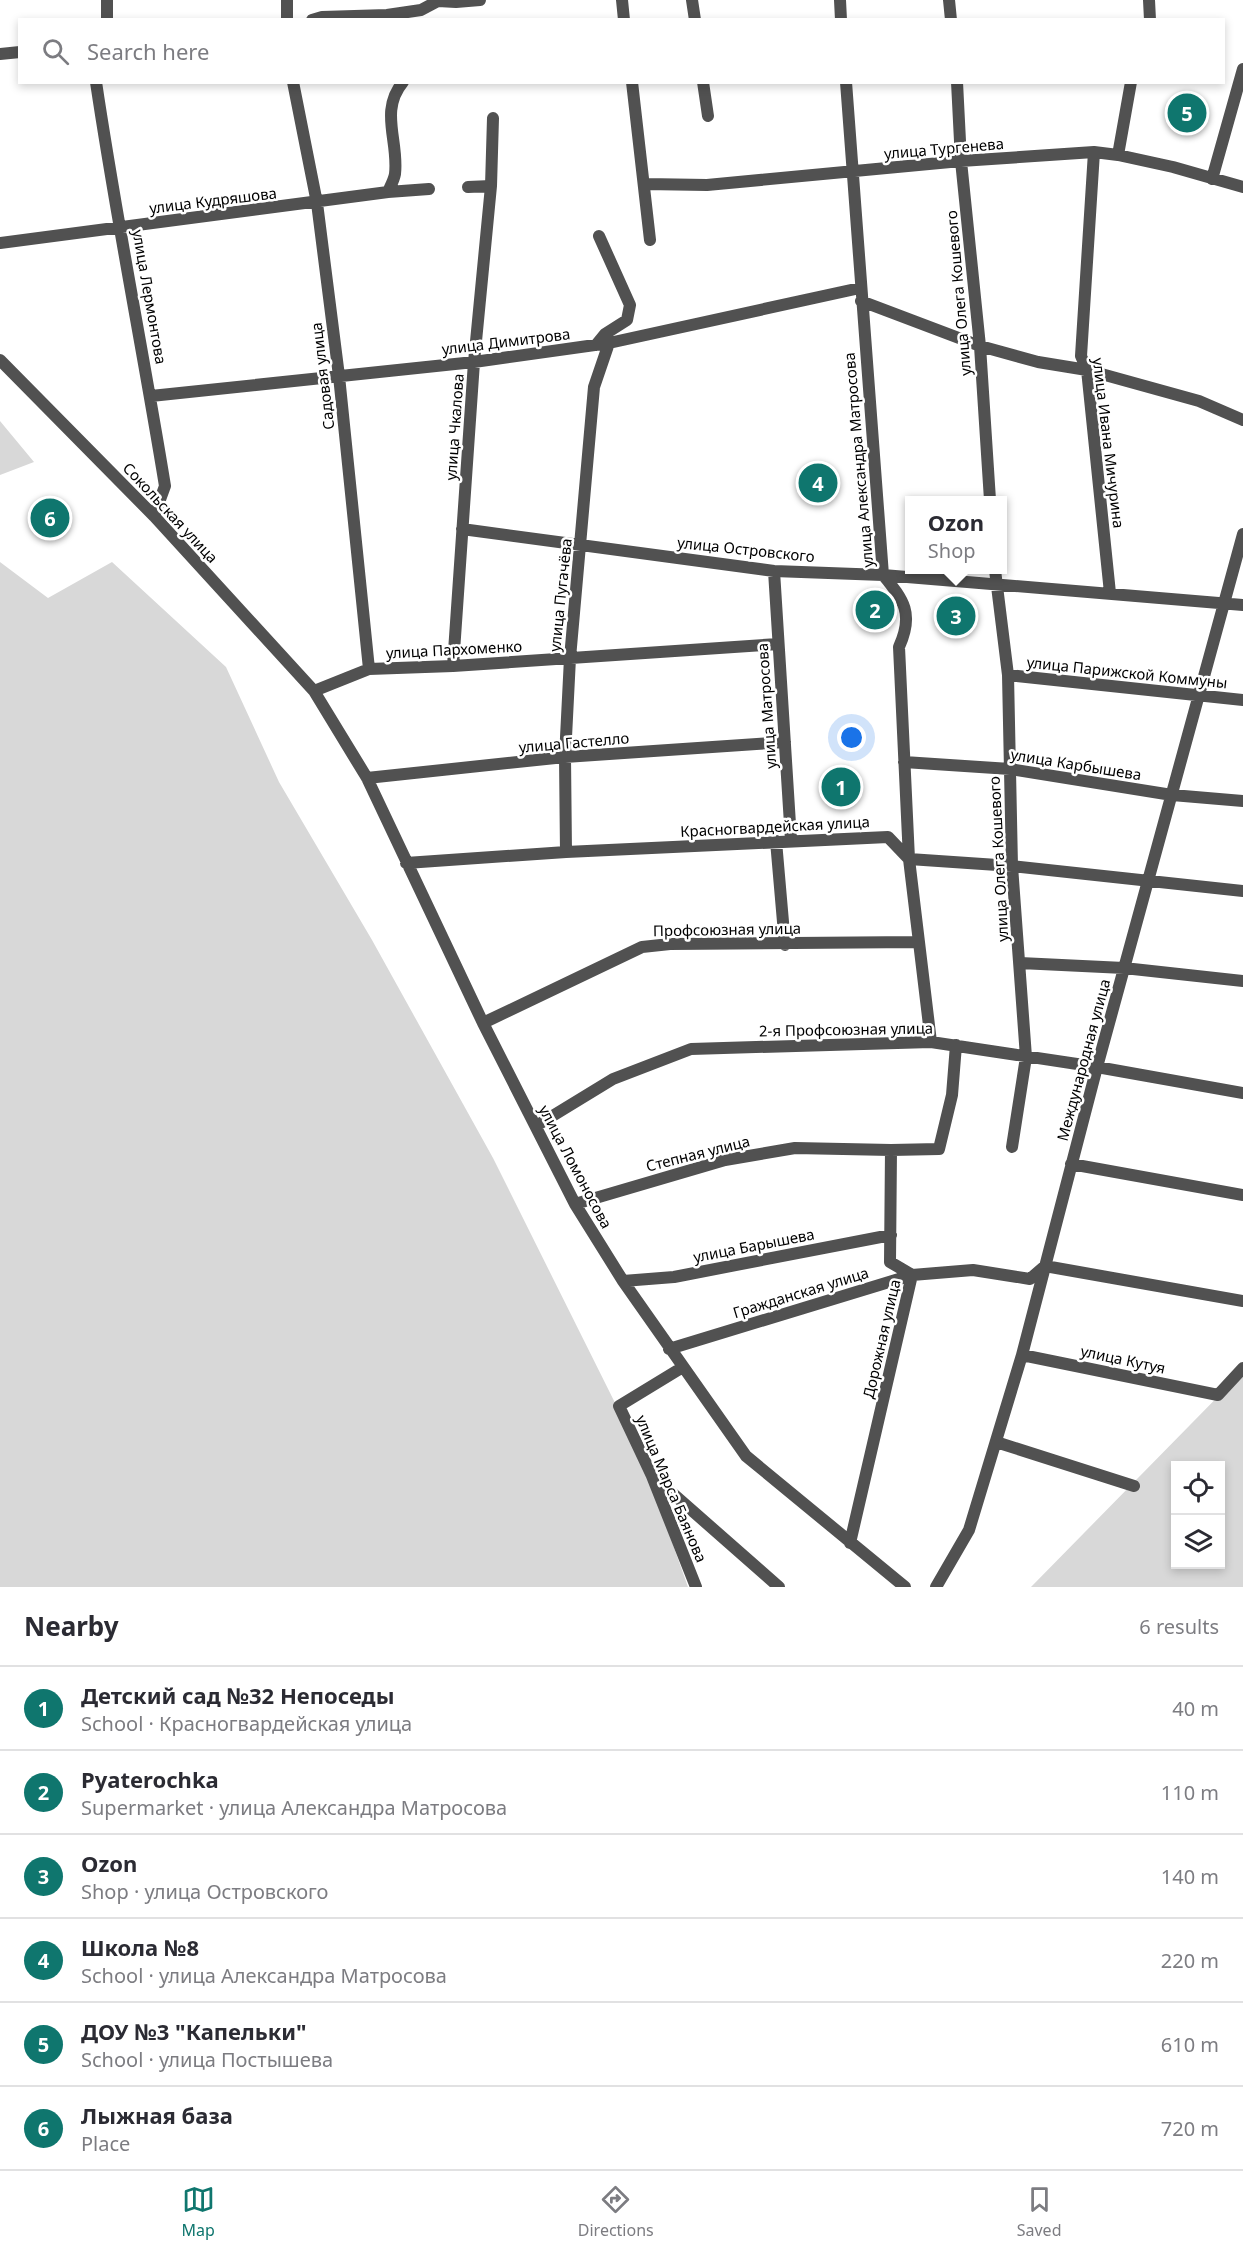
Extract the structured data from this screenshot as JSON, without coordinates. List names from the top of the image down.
{
  "streets": {
    "street": [
      "улица Тургенева",
      "улица Кудряшова",
      "улица Олега Кошевого",
      "улица Лермонтова",
      "улица Димитрова",
      "Садовая улица",
      "улица Чкалова",
      "улица Ивана Мичурина",
      "улица Александра Матросова",
      "Сокольская улица",
      "улица Островского",
      "улица Пугачёва",
      "улица Пархоменко",
      "улица Парижской Коммуны",
      "улица Матросова",
      "улица Гастелло",
      "улица Карбышева",
      "Красногвардейская улица",
      "Профсоюзная улица",
      "2-я Профсоюзная улица",
      "Международная улица",
      "Степная улица",
      "улица Ломоносова",
      "улица Барышева",
      "Гражданская улица",
      "Дорожная улица",
      "улица Кутуя",
      "улица Марса Баянова"
    ]
  },
  "crossings": [
    ["улица Тургенева", "улица Олега Кошевого"],
    ["улица Тургенева", "улица Ивана Мичурина"],
    ["улица Тургенева", "улица Александра Матросова"],
    ["улица Кудряшова", "улица Лермонтова"],
    ["улица Кудряшова", "Садовая улица"],
    ["улица Олега Кошевого", "улица Островского"],
    ["улица Олега Кошевого", "улица Парижской Коммуны"],
    ["улица Олега Кошевого", "улица Карбышева"],
    ["улица Олега Кошевого", "2-я Профсоюзная улица"],
    ["улица Лермонтова", "улица Димитрова"],
    ["улица Лермонтова", "Сокольская улица"],
    ["улица Димитрова", "Садовая улица"],
    ["улица Димитрова", "улица Чкалова"],
    ["улица Димитрова", "улица Александра Матросова"],
    ["улица Димитрова", "улица Пугачёва"],
    ["Садовая улица", "улица Пархоменко"],
    ["улица Чкалова", "улица Островского"],
    ["улица Чкалова", "улица Пархоменко"],
    ["улица Ивана Мичурина", "улица Островского"],
    ["улица Александра Матросова", "улица Островского"],
    ["улица Александра Матросова", "улица Карбышева"],
    ["улица Александра Матросова", "Красногвардейская улица"],
    ["улица Александра Матросова", "Профсоюзная улица"],
    ["улица Александра Матросова", "2-я Профсоюзная улица"],
    ["Сокольская улица", "улица Пархоменко"],
    ["Сокольская улица", "улица Ломоносова"],
    ["улица Островского", "улица Пугачёва"],
    ["улица Островского", "улица Матросова"],
    ["улица Островского", "Международная улица"],
    ["улица Пугачёва", "улица Пархоменко"],
    ["улица Пугачёва", "улица Гастелло"],
    ["улица Пугачёва", "Красногвардейская улица"],
    ["улица Пархоменко", "улица Матросова"],
    ["улица Пархоменко", "улица Ломоносова"],
    ["улица Парижской Коммуны", "Международная улица"],
    ["улица Матросова", "улица Гастелло"],
    ["улица Матросова", "Красногвардейская улица"],
    ["улица Гастелло", "улица Ломоносова"],
    ["улица Карбышева", "Международная улица"],
    ["Красногвардейская улица", "улица Ломоносова"],
    ["Профсоюзная улица", "улица Ломоносова"],
    ["2-я Профсоюзная улица", "Международная улица"],
    ["2-я Профсоюзная улица", "Степная улица"],
    ["2-я Профсоюзная улица", "улица Ломоносова"],
    ["Международная улица", "Гражданская улица"],
    ["Международная улица", "улица Кутуя"],
    ["Степная улица", "улица Ломоносова"],
    ["Степная улица", "Дорожная улица"],
    ["улица Ломоносова", "улица Барышева"],
    ["улица Ломоносова", "Гражданская улица"],
    ["улица Ломоносова", "Дорожная улица"],
    ["улица Ломоносова", "улица Марса Баянова"],
    ["улица Барышева", "Дорожная улица"],
    ["Гражданская улица", "Дорожная улица"]
  ],
  "page": {
    "search": "Search here",
    "pins": [
      "5",
      "4",
      "6",
      "2",
      "3",
      "1"
    ],
    "popup": ["Ozon", "Shop"],
    "heading": ["Nearby", "6 results"],
    "list": [
      {
        "mark": "1",
        "name": "Детский сад №32 Непоседы",
        "note": "School · Красногвардейская улица",
        "value": "40 m"
      },
      {
        "mark": "2",
        "name": "Pyaterochka",
        "note": "Supermarket · улица Александра Матросова",
        "value": "110 m"
      },
      {
        "mark": "3",
        "name": "Ozon",
        "note": "Shop · улица Островского",
        "value": "140 m"
      },
      {
        "mark": "4",
        "name": "Школа №8",
        "note": "School · улица Александра Матросова",
        "value": "220 m"
      },
      {
        "mark": "5",
        "name": "ДОУ №3 \"Капельки\"",
        "note": "School · улица Постышева",
        "value": "610 m"
      },
      {
        "mark": "6",
        "name": "Лыжная база",
        "note": "Place",
        "value": "720 m"
      }
    ],
    "nav": ["Map", "Directions", "Saved"]
  }
}
